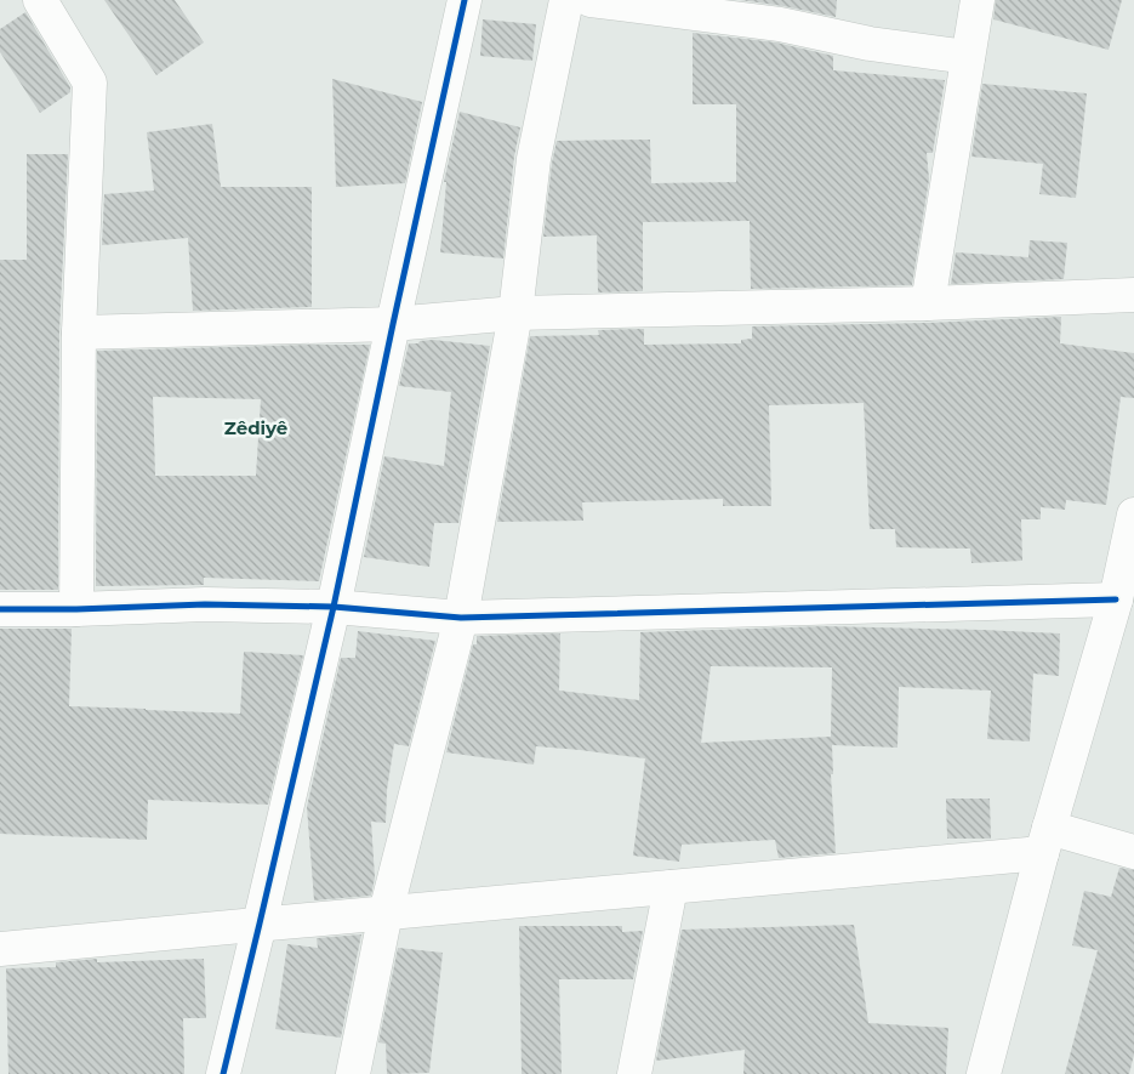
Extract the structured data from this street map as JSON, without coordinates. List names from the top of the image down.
{
  "districts": ["Zêdiyê"]
}
